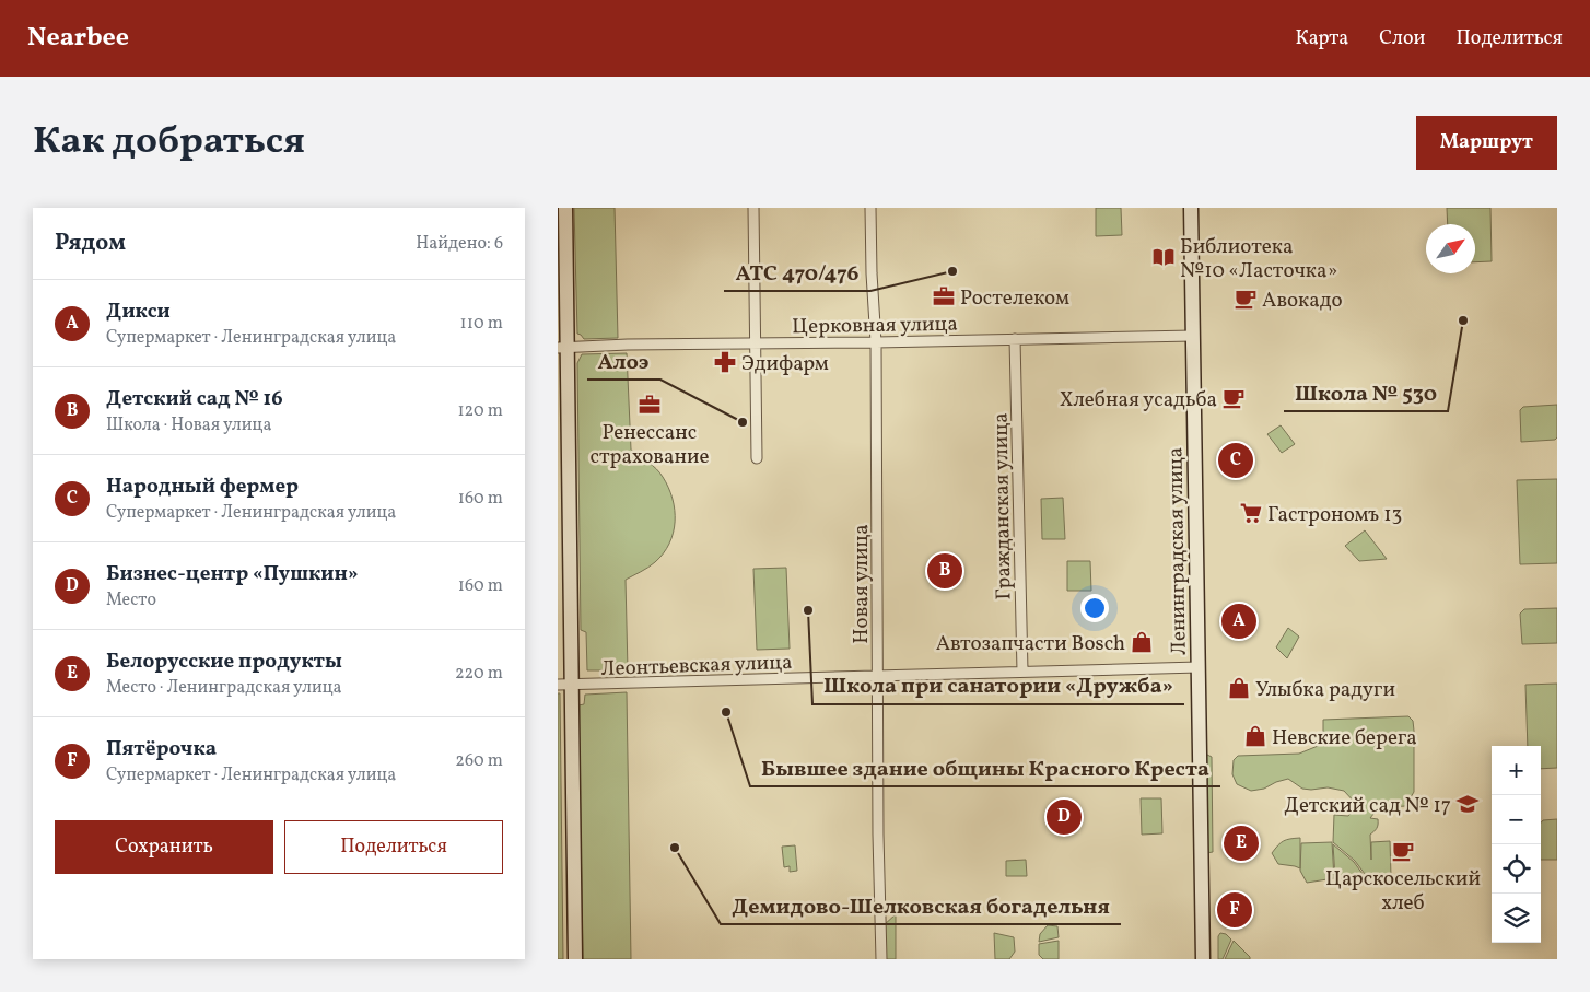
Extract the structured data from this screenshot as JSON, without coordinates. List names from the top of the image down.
{
  "streets": {
    "main road": ["Ленинградская улица"],
    "street": [
      "Церковная улица",
      "Гражданская улица",
      "Новая улица",
      "Леонтьевская улица"
    ]
  },
  "crossings": [
    ["Церковная улица", "Гражданская улица"],
    ["Церковная улица", "Ленинградская улица"],
    ["Церковная улица", "Новая улица"],
    ["Гражданская улица", "Леонтьевская улица"],
    ["Ленинградская улица", "Леонтьевская улица"],
    ["Новая улица", "Леонтьевская улица"]
  ],
  "places": {
    "library": ["Библиотека №10 «Ласточка»"],
    "other": [
      "АТС 470/476",
      "Школа № 530",
      "Алоэ",
      "Школа при санатории «Дружба»",
      "Бывшее здание общины Красного Креста",
      "Демидово-Шелковская богадельня"
    ],
    "office": ["Ростелеком", "Ренессанс страхование"],
    "cafe": ["Авокадо", "Хлебная усадьба", "Царскосельский хлеб"],
    "pharmacy": ["Эдифарм"],
    "supermarket": ["Гастрономъ 13"],
    "shop": ["Автозапчасти Bosch", "Улыбка радуги", "Невские берега"],
    "school or university": ["Детский сад № 17"]
  },
  "north": "top right",
  "page": {
    "header": "Nearbee",
    "nav": ["Карта", "Слои", "Поделиться"],
    "title": "Как добраться",
    "buttons": [
      "Маршрут",
      ["Сохранить", "Поделиться"]
    ],
    "heading": ["Рядом", "Найдено: 6"],
    "list": [
      {
        "mark": "A",
        "name": "Дикси",
        "note": "Супермаркет · Ленинградская улица",
        "value": "110 m"
      },
      {
        "mark": "B",
        "name": "Детский сад № 16",
        "note": "Школа · Новая улица",
        "value": "120 m"
      },
      {
        "mark": "C",
        "name": "Народный фермер",
        "note": "Супермаркет · Ленинградская улица",
        "value": "160 m"
      },
      {
        "mark": "D",
        "name": "Бизнес-центр «Пушкин»",
        "note": "Место",
        "value": "160 m"
      },
      {
        "mark": "E",
        "name": "Белорусские продукты",
        "note": "Место · Ленинградская улица",
        "value": "220 m"
      },
      {
        "mark": "F",
        "name": "Пятёрочка",
        "note": "Супермаркет · Ленинградская улица",
        "value": "260 m"
      }
    ],
    "pins": [
      "C",
      "B",
      "A",
      "D",
      "E",
      "F"
    ],
    "map_buttons": ["+", "−"]
  }
}
